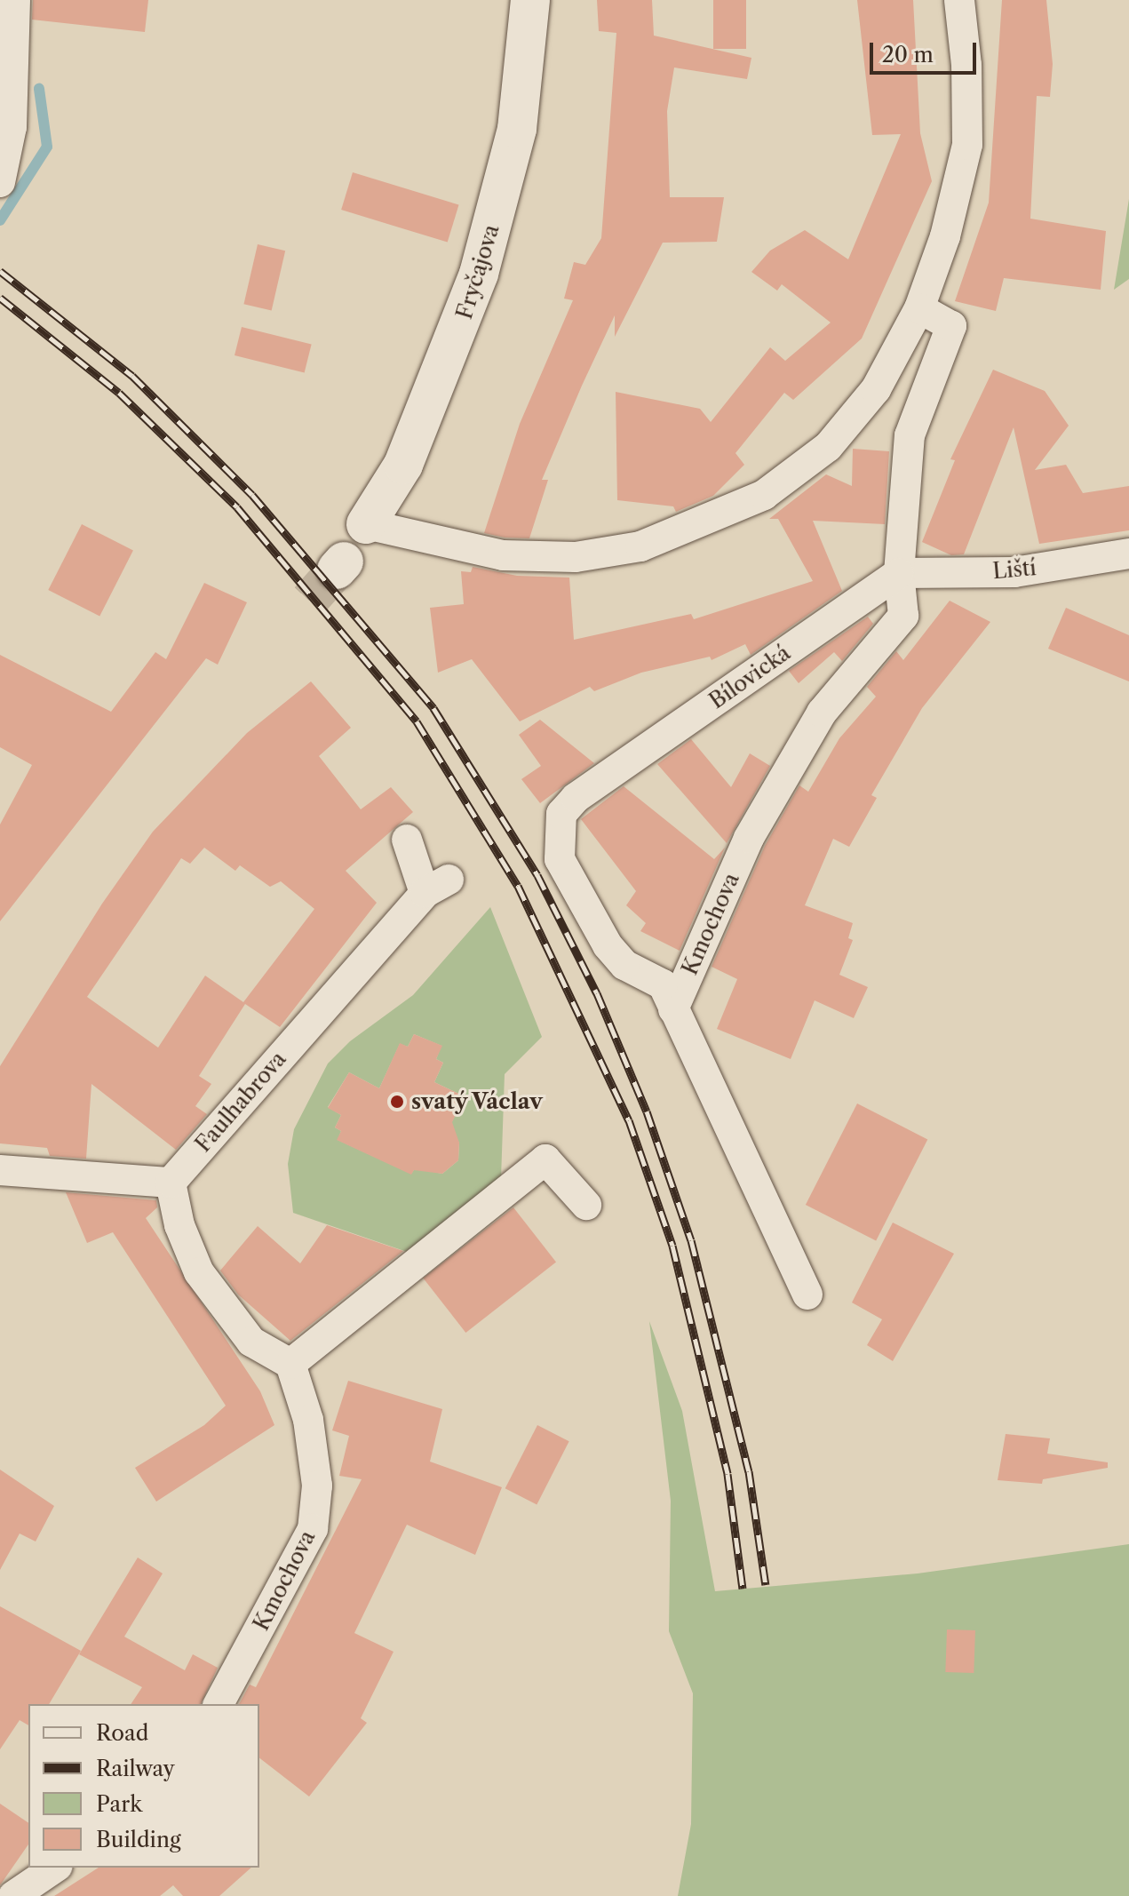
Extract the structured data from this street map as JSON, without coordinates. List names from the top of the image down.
{
  "streets": {
    "main road": ["Fryčajova"],
    "street": [
      "Liští",
      "Bílovická",
      "Kmochova",
      "Faulhabrova"
    ]
  },
  "crossings": [
    ["Liští", "Bílovická"],
    ["Liští", "Kmochova"],
    ["Bílovická", "Kmochova"]
  ],
  "places": ["svatý Václav"],
  "legend": [
    "Road",
    "Railway",
    "Park",
    "Building"
  ],
  "scale_bar": "20 m"
}
